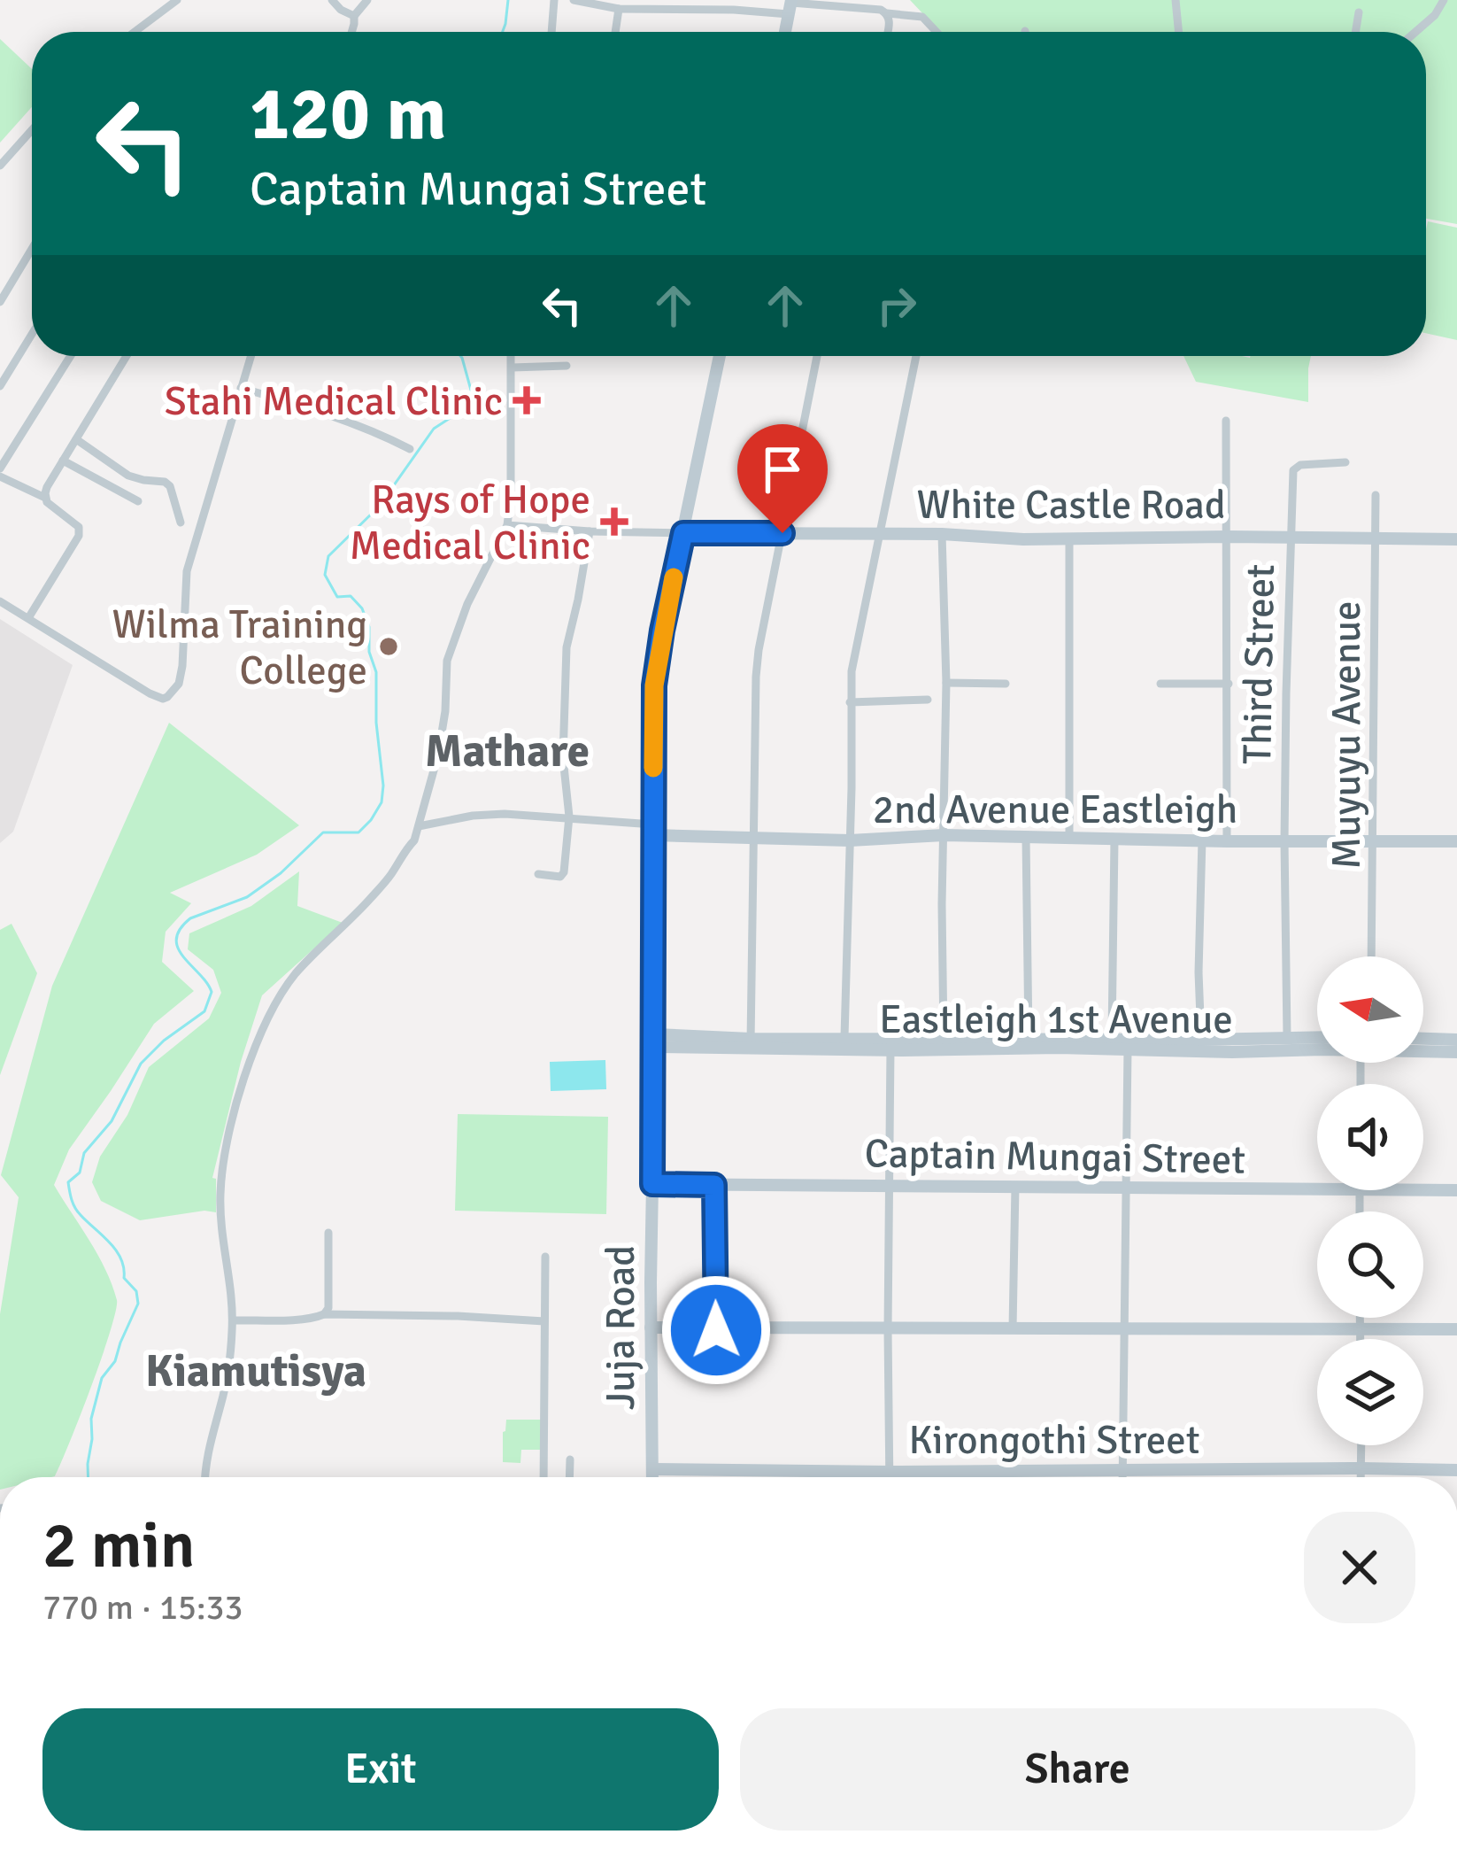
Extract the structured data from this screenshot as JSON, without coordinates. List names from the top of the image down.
{
  "streets": {
    "street": [
      "White Castle Road",
      "Third Street",
      "Muyuyu Avenue",
      "2nd Avenue Eastleigh",
      "Eastleigh 1st Avenue",
      "Captain Mungai Street",
      "Juja Road",
      "Kirongothi Street"
    ]
  },
  "crossings": [
    ["White Castle Road", "Third Street"],
    ["White Castle Road", "Muyuyu Avenue"],
    ["White Castle Road", "Juja Road"],
    ["Third Street", "2nd Avenue Eastleigh"],
    ["Third Street", "Eastleigh 1st Avenue"],
    ["Muyuyu Avenue", "2nd Avenue Eastleigh"],
    ["2nd Avenue Eastleigh", "Juja Road"],
    ["Eastleigh 1st Avenue", "Juja Road"],
    ["Captain Mungai Street", "Juja Road"],
    ["Juja Road", "Kirongothi Street"]
  ],
  "districts": ["Mathare", "Kiamutisya"],
  "places": {
    "health": ["Stahi Medical Clinic", "Rays of Hope Medical Clinic"],
    "other": ["Wilma Training College"]
  },
  "north": "left",
  "page": {
    "turn": ["120 m", "Captain Mungai Street"],
    "heading": ["2 min", "770 m · 15:33"],
    "buttons": ["Exit", "Share"]
  }
}
